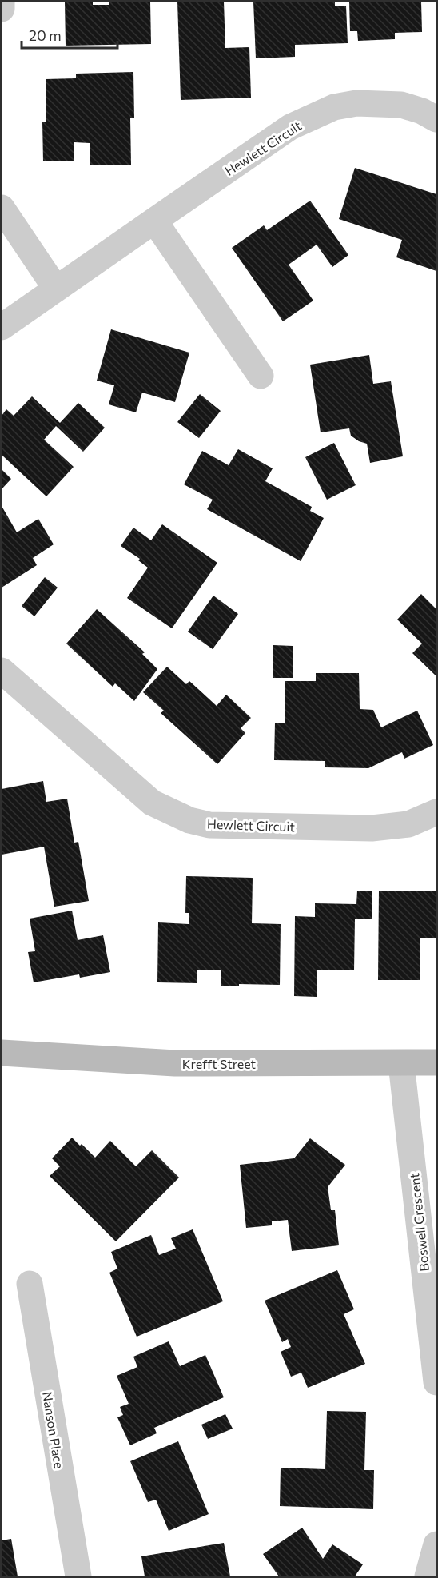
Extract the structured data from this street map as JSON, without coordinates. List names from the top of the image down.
{
  "streets": {
    "street": [
      "Hewlett Circuit",
      "Krefft Street",
      "Boswell Crescent",
      "Nanson Place"
    ]
  },
  "crossings": [
    ["Krefft Street", "Boswell Crescent"]
  ],
  "scale_bar": "20 m"
}
